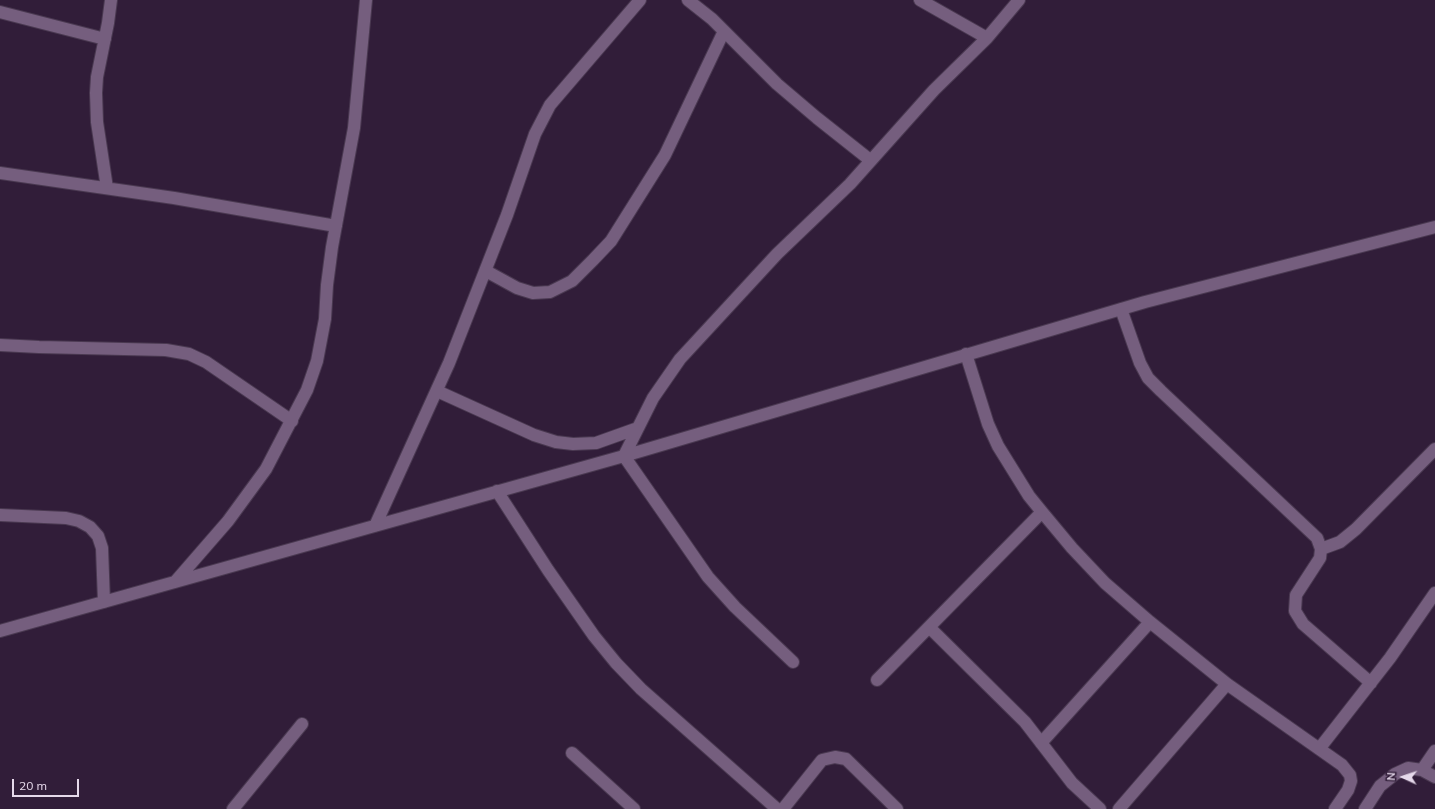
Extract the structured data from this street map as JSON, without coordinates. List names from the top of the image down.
{
  "scale_bar": "20 m",
  "north": "left"
}
